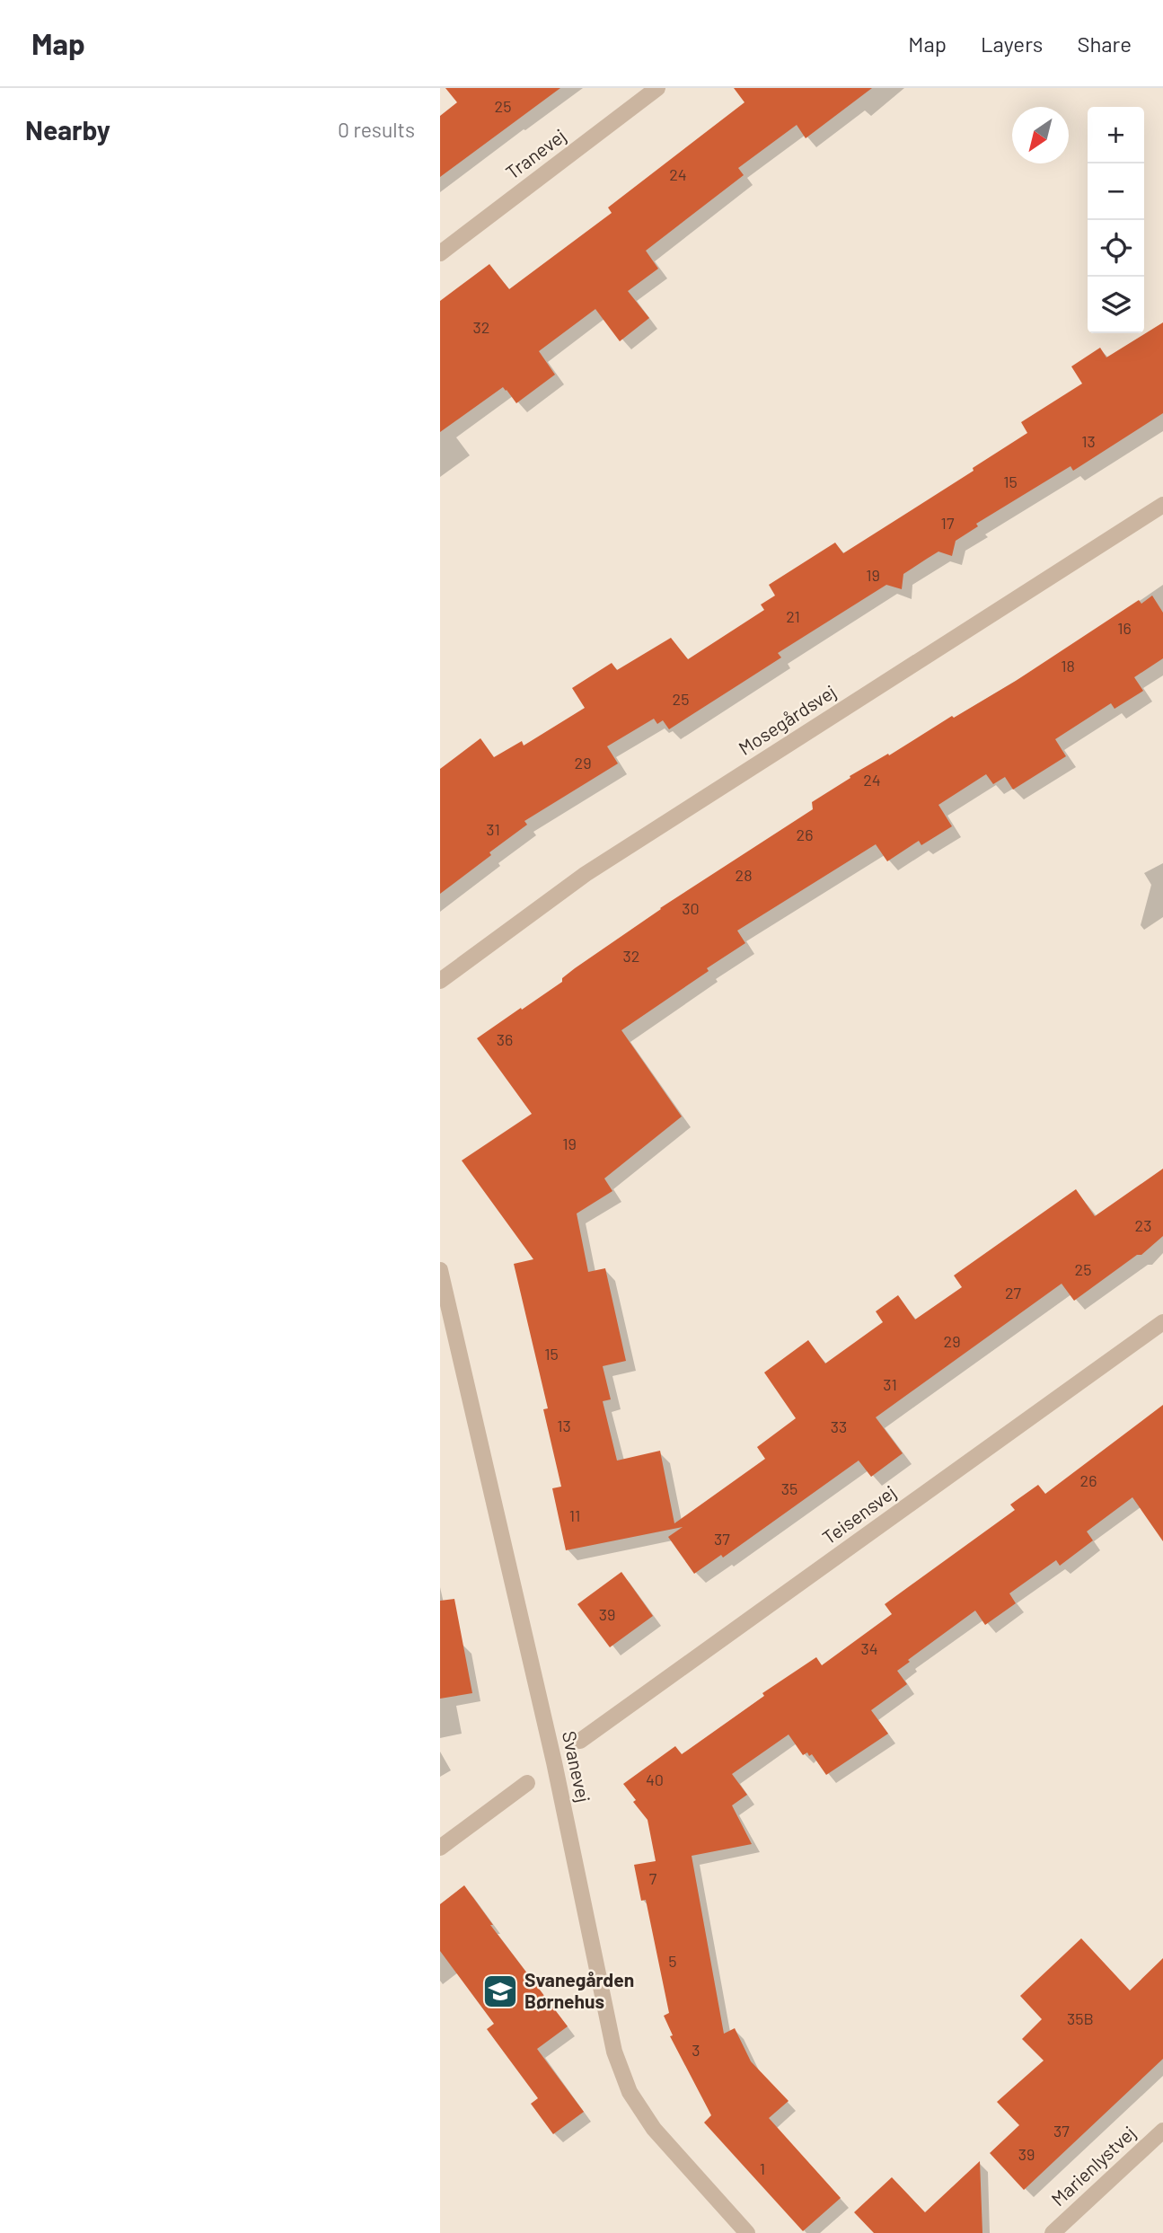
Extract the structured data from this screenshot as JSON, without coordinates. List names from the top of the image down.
{
  "streets": {
    "street": [
      "Tranevej",
      "Mosegårdsvej",
      "Teisensvej",
      "Svanevej",
      "Marienlystvej"
    ]
  },
  "places": {
    "school or university": ["Svanegården Børnehus"]
  },
  "house_numbers": [
    "25",
    "24",
    "32",
    "13",
    "15",
    "17",
    "19",
    "21",
    "16",
    "18",
    "25",
    "29",
    "24",
    "31",
    "26",
    "28",
    "30",
    "32",
    "36",
    "19",
    "23",
    "25",
    "27",
    "29",
    "15",
    "31",
    "13",
    "33",
    "26",
    "35",
    "11",
    "37",
    "39",
    "34",
    "40",
    "7",
    "5",
    "35B",
    "3",
    "37",
    "39",
    "1"
  ],
  "north": "bottom left",
  "page": {
    "header": "Map",
    "nav": ["Map", "Layers", "Share"],
    "heading": ["Nearby", "0 results"],
    "map_buttons": ["+", "−"]
  }
}
